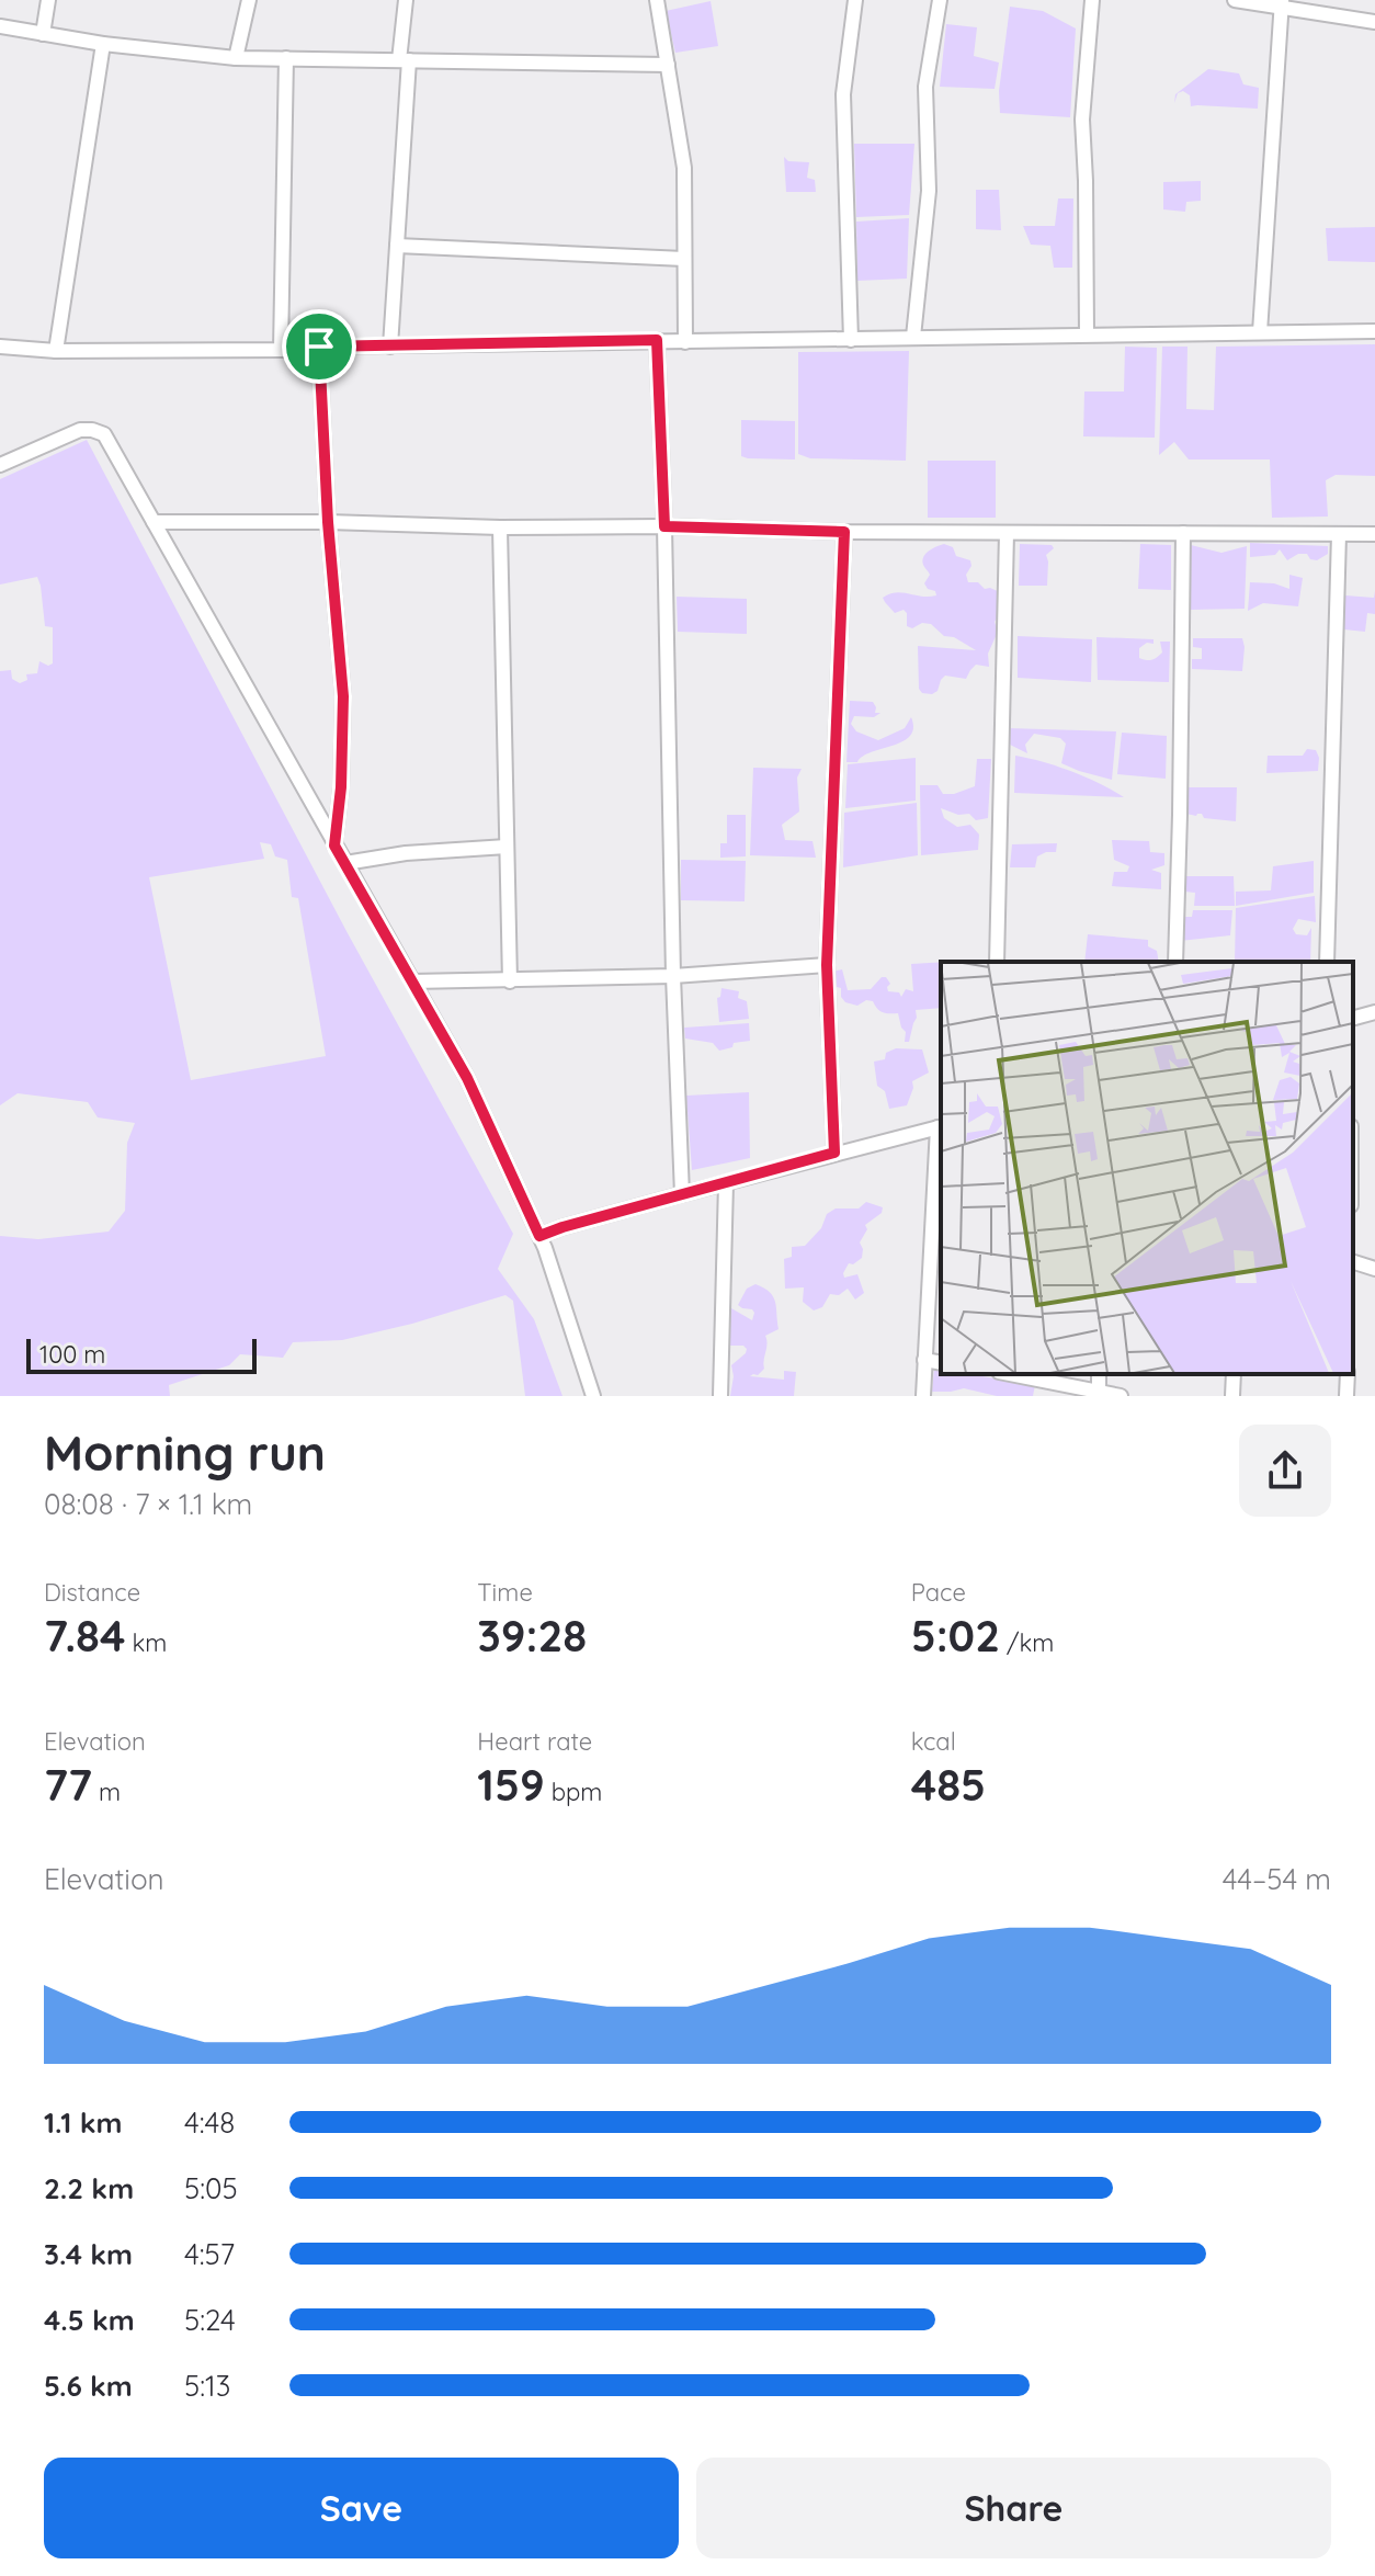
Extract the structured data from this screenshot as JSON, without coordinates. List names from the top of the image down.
{
  "scale_bar": "100 m",
  "page": {
    "scale": "100 m",
    "heading": ["Morning run", "08:08 · 7 × 1.1 km"],
    "stats": [
      ["Distance", "7.84 km"],
      ["Time", "39:28"],
      ["Pace", "5:02 /km"],
      ["Elevation", "77 m"],
      ["Heart rate", "159 bpm"],
      ["kcal", "485"]
    ],
    "chart": ["Elevation", "44–54 m"],
    "list": [
      {
        "name": "1.1 km",
        "note": "4:48"
      },
      {
        "name": "2.2 km",
        "note": "5:05"
      },
      {
        "name": "3.4 km",
        "note": "4:57"
      },
      {
        "name": "4.5 km",
        "note": "5:24"
      },
      {
        "name": "5.6 km",
        "note": "5:13"
      }
    ],
    "buttons": ["Save", "Share"]
  }
}
